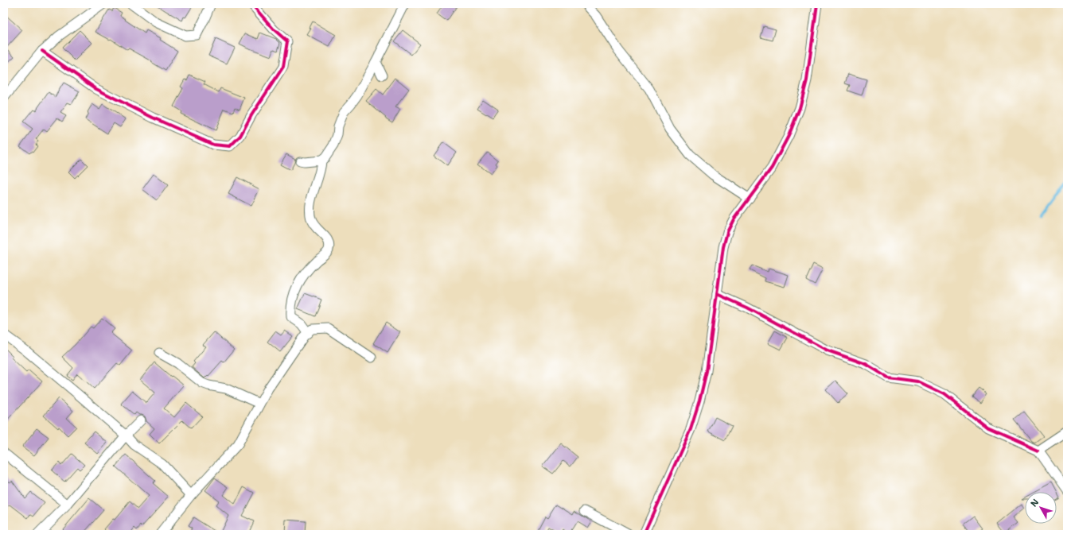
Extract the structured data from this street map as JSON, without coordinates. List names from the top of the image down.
{
  "north": "top left"
}
